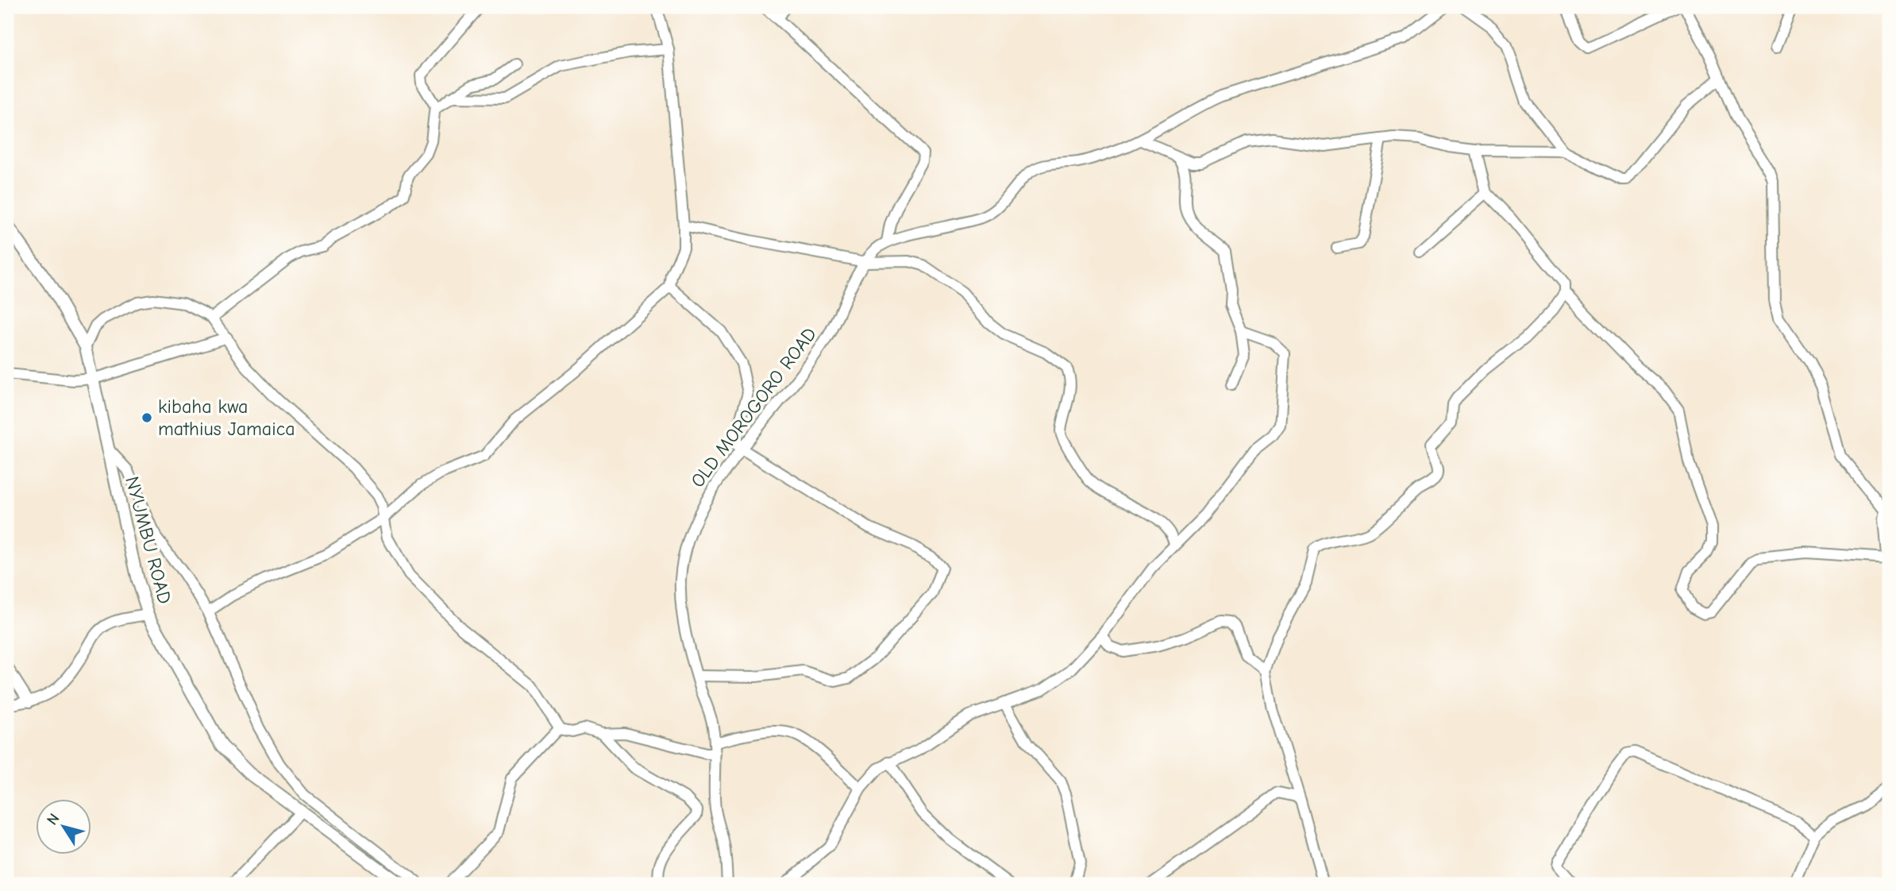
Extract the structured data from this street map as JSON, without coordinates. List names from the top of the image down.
{
  "streets": {
    "street": ["OLD MOROGORO ROAD", "NYUMBU ROAD"]
  },
  "places": ["kibaha kwa mathius Jamaica"],
  "north": "top left"
}
